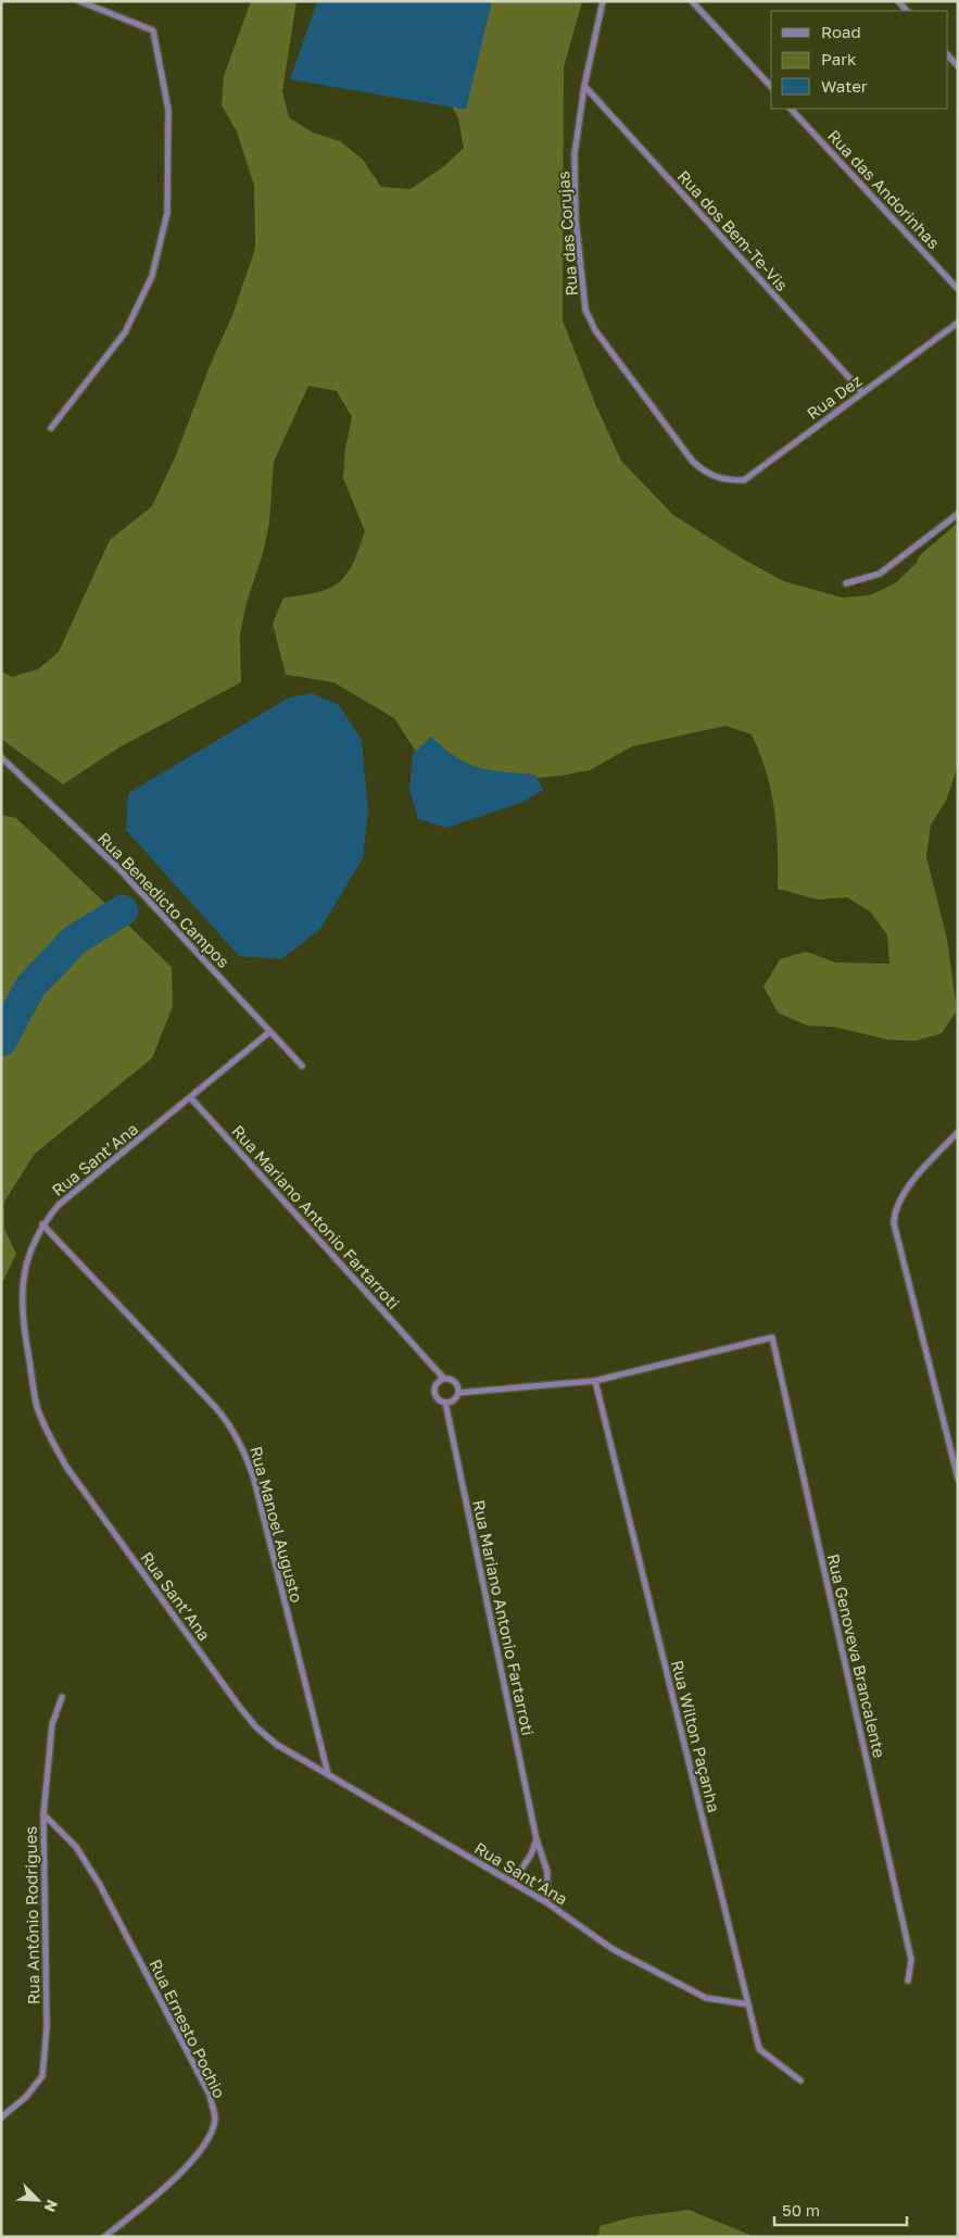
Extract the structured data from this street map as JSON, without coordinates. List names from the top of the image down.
{
  "streets": {
    "street": [
      "Rua das Andorinhas",
      "Rua dos Bem-Te-Vis",
      "Rua das Corujas",
      "Rua Dez",
      "Rua Benedicto Campos",
      "Rua Sant’Ana",
      "Rua Mariano Antonio Fartarroti",
      "Rua Manoel Augusto",
      "Rua Genoveva Brancalente",
      "Rua Wilton Paçanha",
      "Rua Antônio Rodrigues",
      "Rua Ernesto Pochio"
    ]
  },
  "crossings": [
    ["Rua dos Bem-Te-Vis", "Rua das Corujas"],
    ["Rua dos Bem-Te-Vis", "Rua Dez"],
    ["Rua das Corujas", "Rua Dez"],
    ["Rua Benedicto Campos", "Rua Sant’Ana"],
    ["Rua Sant’Ana", "Rua Mariano Antonio Fartarroti"],
    ["Rua Sant’Ana", "Rua Manoel Augusto"],
    ["Rua Sant’Ana", "Rua Wilton Paçanha"],
    ["Rua Genoveva Brancalente", "Rua Wilton Paçanha"],
    ["Rua Antônio Rodrigues", "Rua Ernesto Pochio"]
  ],
  "legend": ["Road", "Park", "Water"],
  "scale_bar": "50 m",
  "north": "bottom right"
}
